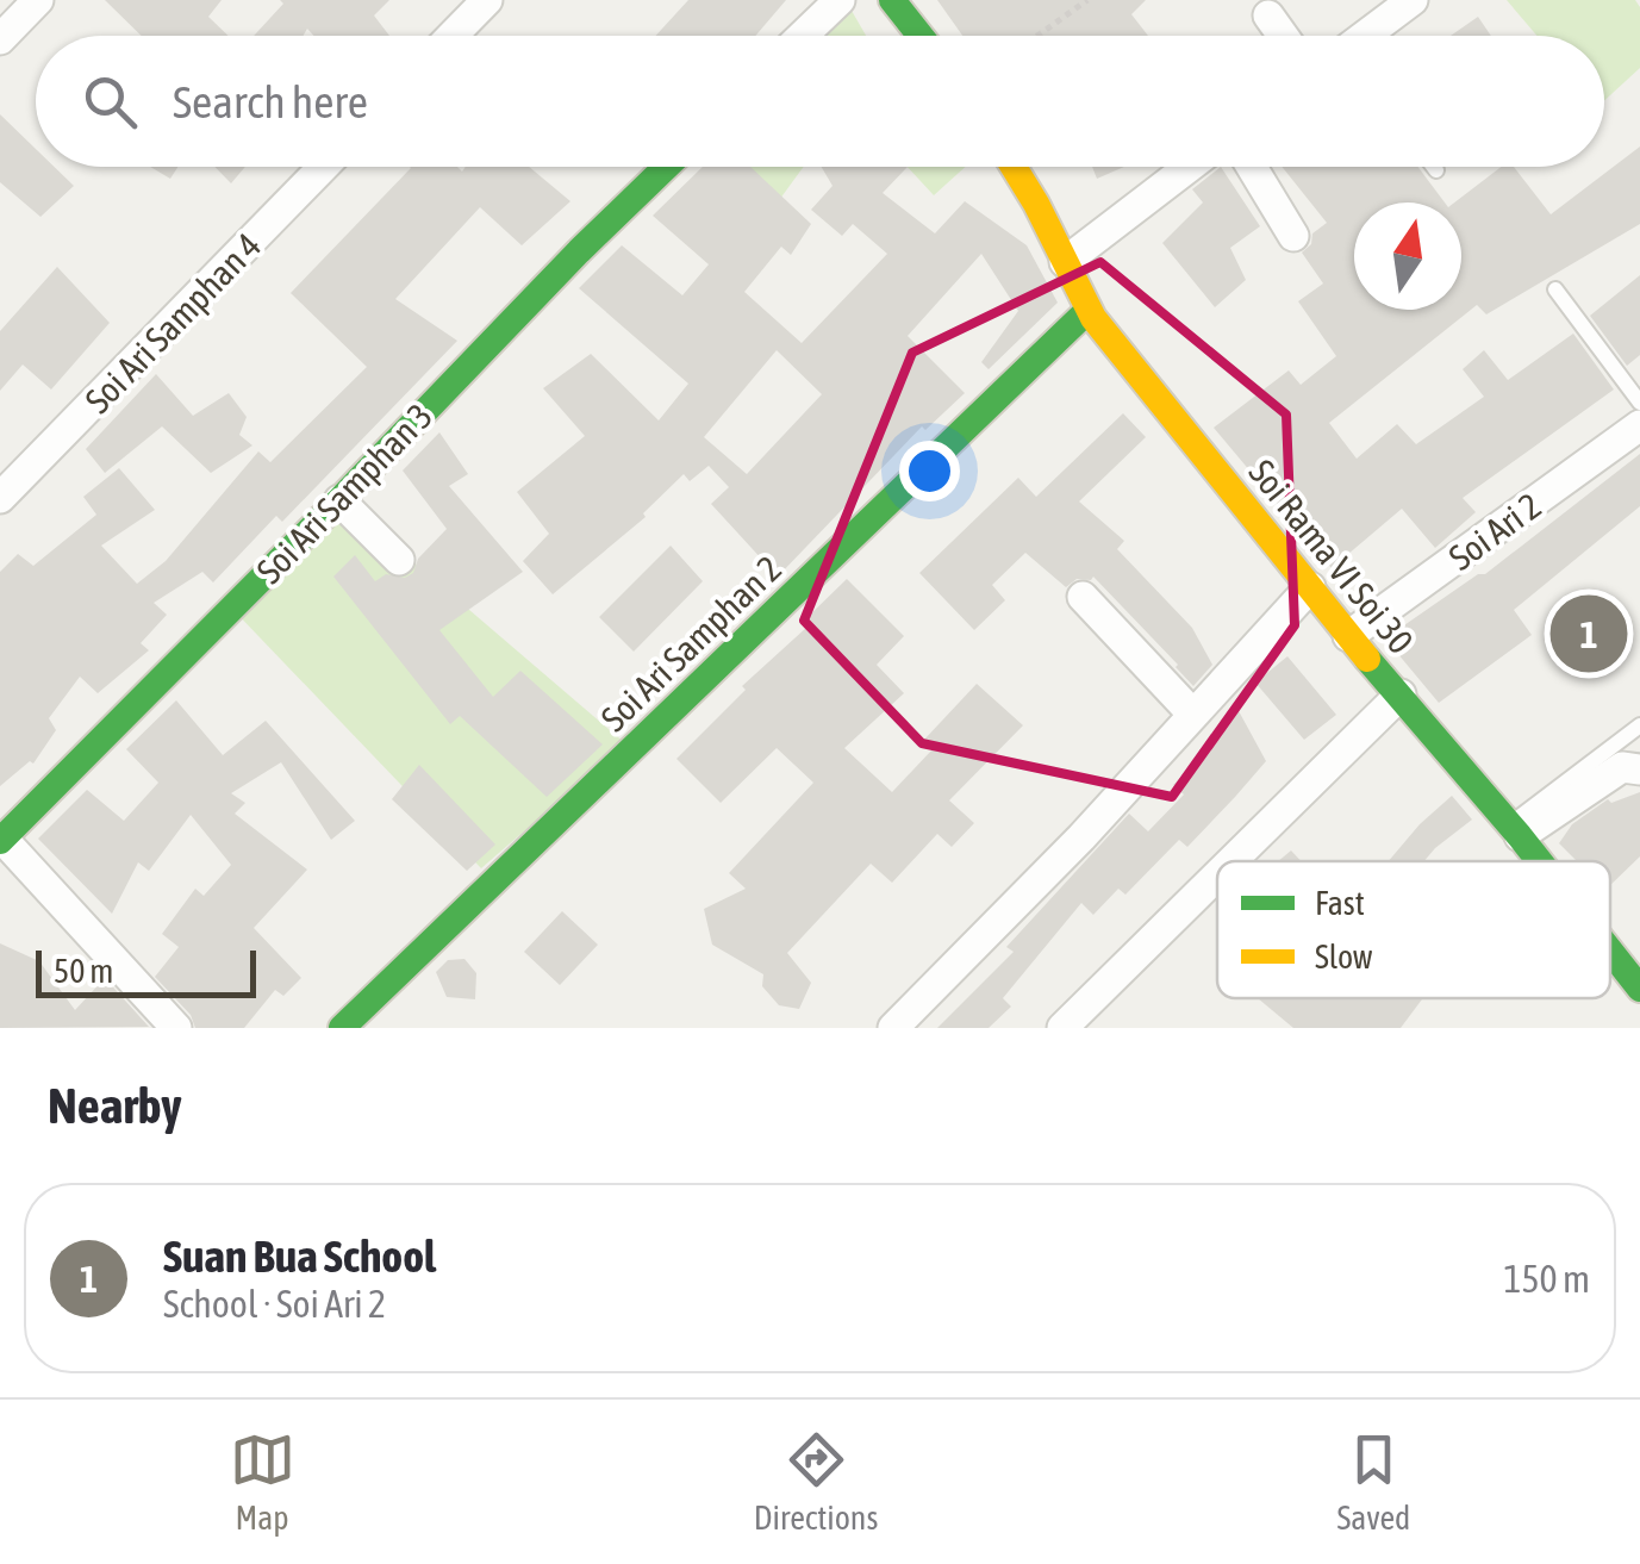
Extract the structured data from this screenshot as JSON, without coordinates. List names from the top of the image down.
{
  "streets": {
    "street": [
      "Soi Ari Samphan 4",
      "Soi Ari Samphan 3",
      "Soi Ari 2",
      "Soi Rama VI Soi 30",
      "Soi Ari Samphan 2"
    ]
  },
  "crossings": [
    ["Soi Ari 2", "Soi Rama VI Soi 30"],
    ["Soi Rama VI Soi 30", "Soi Ari Samphan 2"]
  ],
  "legend": ["Fast", "Slow"],
  "scale_bar": "50 m",
  "north": "top",
  "page": {
    "search": "Search here",
    "pins": "1",
    "scale": "50 m",
    "heading": "Nearby",
    "list": [
      {
        "mark": "1",
        "name": "Suan Bua School",
        "note": "School · Soi Ari 2",
        "value": "150 m"
      }
    ],
    "nav": ["Map", "Directions", "Saved"]
  }
}
